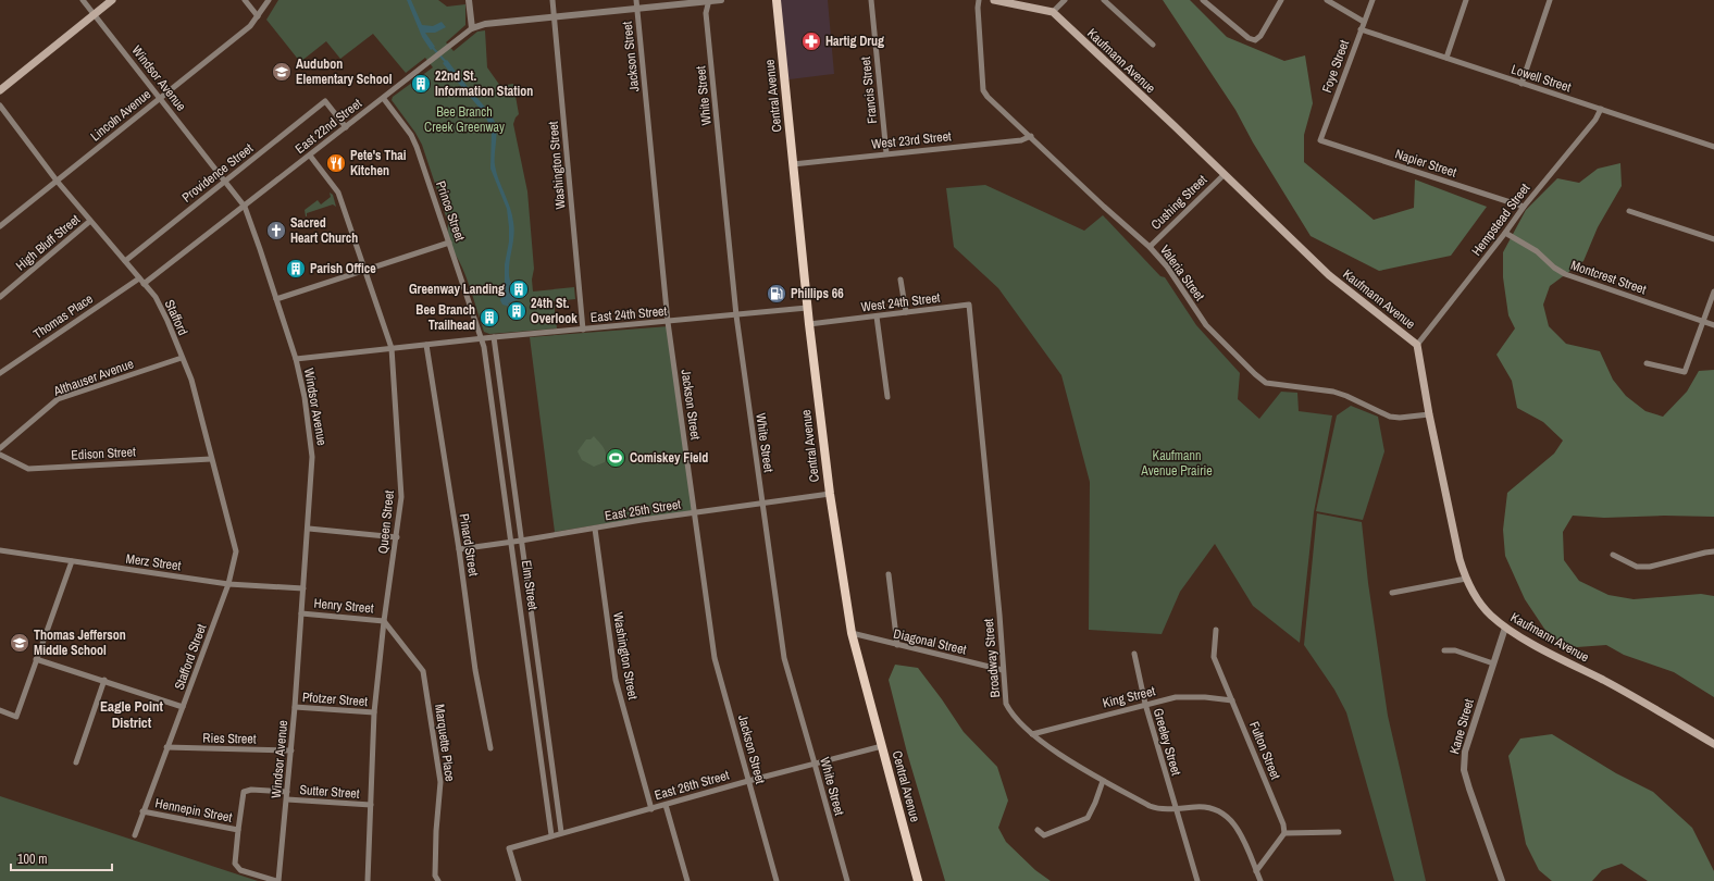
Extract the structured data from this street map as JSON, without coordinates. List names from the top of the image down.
{
  "streets": {
    "main road": ["Kaufmann Avenue", "Central Avenue"],
    "street": [
      "Jackson Street",
      "Foye Street",
      "Windsor Avenue",
      "Lowell Street",
      "Francis Street",
      "White Street",
      "Lincoln Avenue",
      "East 22nd Street",
      "West 23rd Street",
      "Napier Street",
      "Washington Street",
      "Providence Street",
      "Cushing Street",
      "Prince Street",
      "Hempstead Street",
      "High Bluff Street",
      "Valeria Street",
      "Montcrest Street",
      "West 24th Street",
      "East 24th Street",
      "Thomas Place",
      "Stafford",
      "Althauser Avenue",
      "Edison Street",
      "East 25th Street",
      "Queen Street",
      "Pinard Street",
      "Merz Street",
      "Elm Street",
      "Henry Street",
      "Diagonal Street",
      "Stafford Street",
      "Broadway Street",
      "King Street",
      "Pfotzer Street",
      "Kane Street",
      "Ries Street",
      "Greeley Street",
      "Marquette Place",
      "Fulton Street",
      "East 26th Street",
      "Sutter Street",
      "Hennepin Street"
    ]
  },
  "crossings": [
    ["Jackson Street", "East 22nd Street"],
    ["Jackson Street", "East 24th Street"],
    ["Jackson Street", "East 25th Street"],
    ["Jackson Street", "East 26th Street"],
    ["Kaufmann Avenue", "Cushing Street"],
    ["Kaufmann Avenue", "Hempstead Street"],
    ["Kaufmann Avenue", "Valeria Street"],
    ["Kaufmann Avenue", "Kane Street"],
    ["Foye Street", "Lowell Street"],
    ["Foye Street", "Napier Street"],
    ["Windsor Avenue", "Lincoln Avenue"],
    ["Windsor Avenue", "East 22nd Street"],
    ["Windsor Avenue", "Providence Street"],
    ["Windsor Avenue", "East 24th Street"],
    ["Windsor Avenue", "Merz Street"],
    ["Windsor Avenue", "Henry Street"],
    ["Windsor Avenue", "Pfotzer Street"],
    ["Windsor Avenue", "Ries Street"],
    ["Windsor Avenue", "Sutter Street"],
    ["Windsor Avenue", "Hennepin Street"],
    ["Lowell Street", "Hempstead Street"],
    ["Francis Street", "West 23rd Street"],
    ["White Street", "East 22nd Street"],
    ["White Street", "East 24th Street"],
    ["White Street", "East 25th Street"],
    ["White Street", "East 26th Street"],
    ["Central Avenue", "West 23rd Street"],
    ["Central Avenue", "West 24th Street"],
    ["Central Avenue", "East 24th Street"],
    ["Central Avenue", "East 25th Street"],
    ["Central Avenue", "Diagonal Street"],
    ["Central Avenue", "East 26th Street"],
    ["Lincoln Avenue", "Stafford"],
    ["East 22nd Street", "Washington Street"],
    ["East 22nd Street", "Providence Street"],
    ["East 22nd Street", "Prince Street"],
    ["East 22nd Street", "Stafford"],
    ["East 22nd Street", "Queen Street"],
    ["West 23rd Street", "Valeria Street"],
    ["Napier Street", "Hempstead Street"],
    ["Washington Street", "East 24th Street"],
    ["Washington Street", "East 25th Street"],
    ["Washington Street", "East 26th Street"],
    ["Providence Street", "Stafford"],
    ["Cushing Street", "Valeria Street"],
    ["Prince Street", "East 24th Street"],
    ["Prince Street", "Elm Street"],
    ["Hempstead Street", "Montcrest Street"],
    ["High Bluff Street", "Stafford"],
    ["West 24th Street", "Broadway Street"],
    ["East 24th Street", "Queen Street"],
    ["East 24th Street", "Pinard Street"],
    ["East 24th Street", "Elm Street"],
    ["Thomas Place", "Stafford"],
    ["Stafford", "Althauser Avenue"],
    ["Stafford", "Edison Street"],
    ["Stafford", "Merz Street"],
    ["Stafford", "Stafford Street"],
    ["East 25th Street", "Pinard Street"],
    ["East 25th Street", "Elm Street"],
    ["Queen Street", "Henry Street"],
    ["Queen Street", "Pfotzer Street"],
    ["Queen Street", "Marquette Place"],
    ["Queen Street", "Sutter Street"],
    ["Merz Street", "Stafford Street"],
    ["Elm Street", "East 26th Street"],
    ["Henry Street", "Marquette Place"],
    ["Diagonal Street", "Broadway Street"],
    ["Stafford Street", "Ries Street"],
    ["Stafford Street", "Hennepin Street"],
    ["Broadway Street", "King Street"],
    ["Broadway Street", "Greeley Street"],
    ["King Street", "Greeley Street"],
    ["King Street", "Fulton Street"]
  ],
  "districts": ["Eagle Point District"],
  "parks": ["Bee Branch Creek Greenway", "Kaufmann Avenue Prairie"],
  "places": {
    "pharmacy": ["Hartig Drug"],
    "school or university": ["Audubon Elementary School", "Thomas Jefferson Middle School"],
    "building": [
      "22nd St. Information Station",
      "Parish Office",
      "Greenway Landing",
      "24th St. Overlook",
      "Bee Branch Trailhead"
    ],
    "restaurant": ["Pete's Thai Kitchen"],
    "church": ["Sacred Heart Church"],
    "fuel station": ["Phillips 66"],
    "sports": ["Comiskey Field"]
  },
  "scale_bar": "100 m"
}
